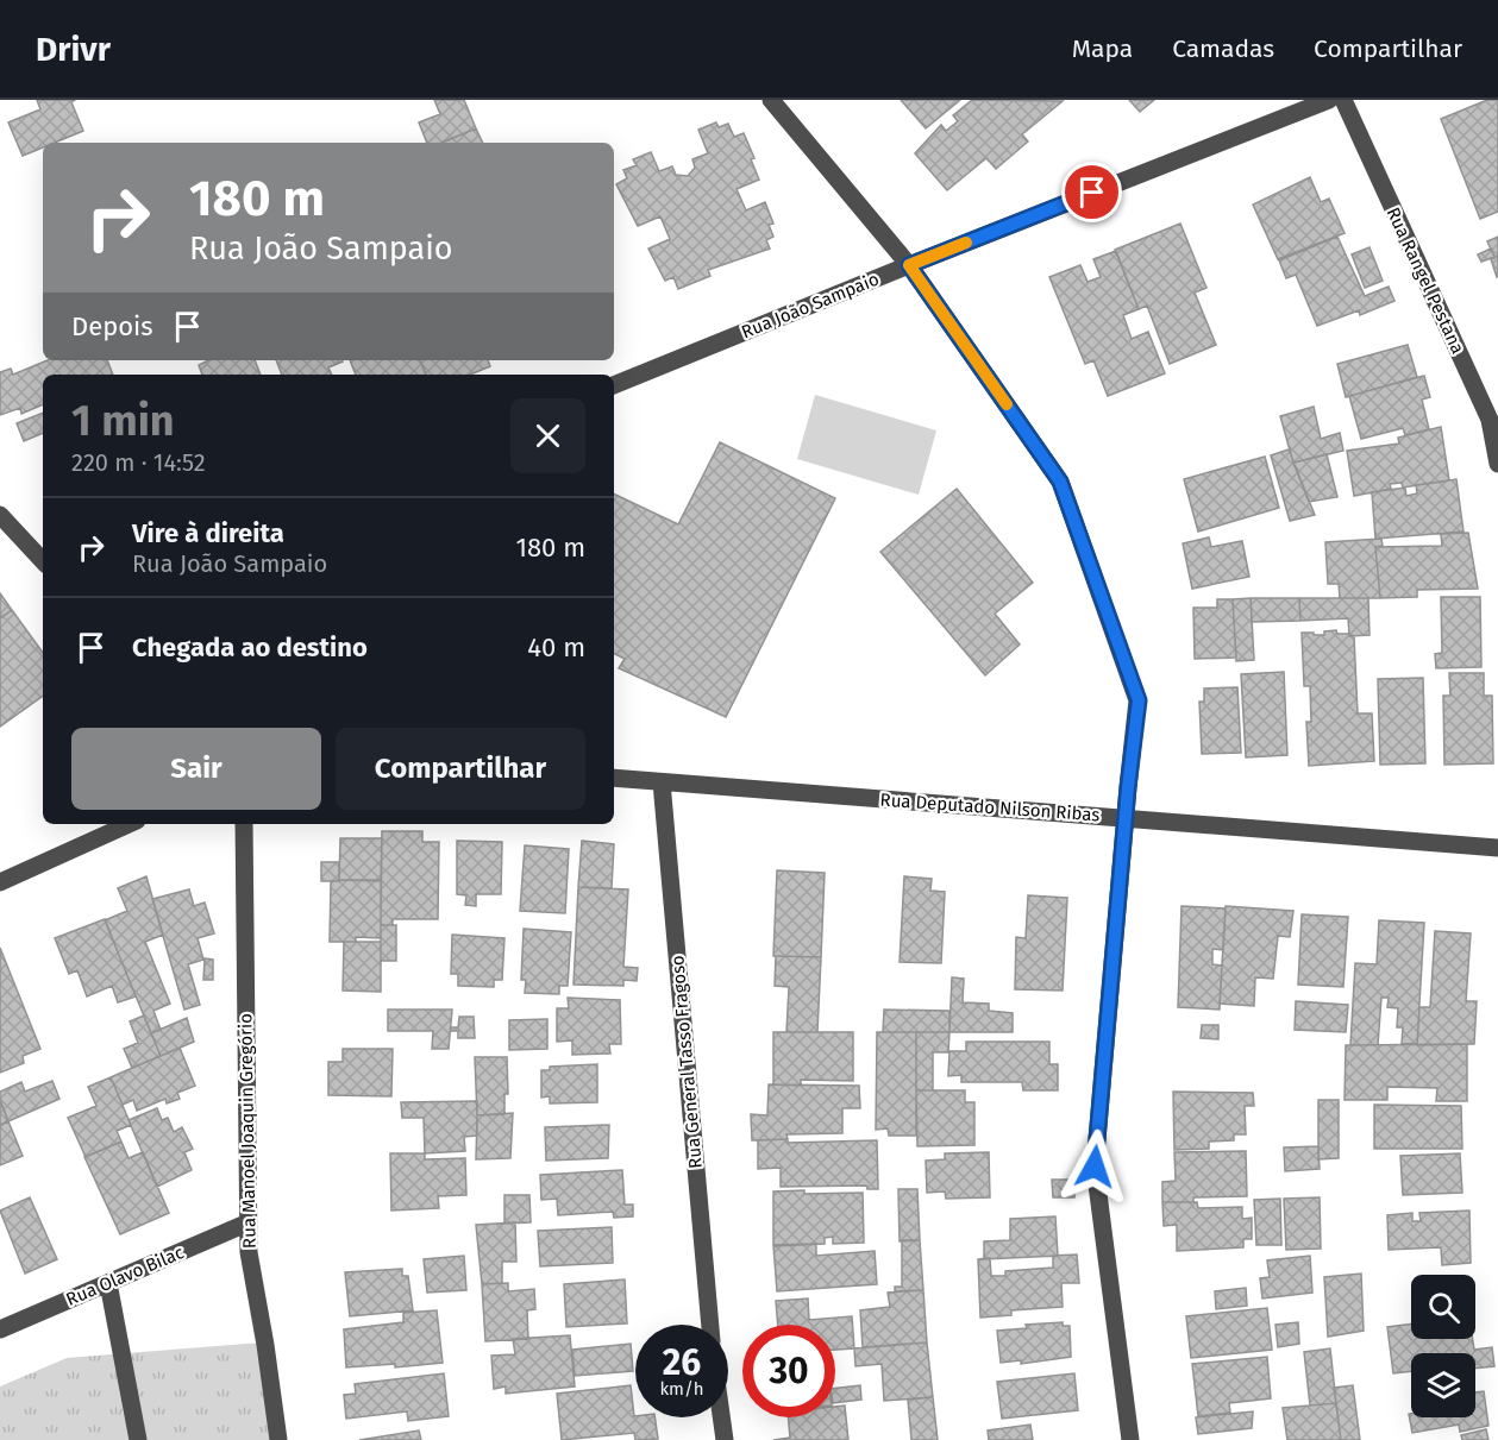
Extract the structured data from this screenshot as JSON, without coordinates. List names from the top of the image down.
{
  "streets": {
    "street": [
      "Rua Rangel Pestana",
      "Rua João Sampaio",
      "Rua Deputado Nilson Ribas",
      "Rua General Tasso Fragoso",
      "Rua Manoel Joaquin Gregório",
      "Rua Olavo Bilac"
    ]
  },
  "crossings": [
    ["Rua Deputado Nilson Ribas", "Rua General Tasso Fragoso"],
    ["Rua Manoel Joaquin Gregório", "Rua Olavo Bilac"]
  ],
  "page": {
    "header": "Drivr",
    "nav": ["Mapa", "Camadas", "Compartilhar"],
    "turn": ["180 m", "Rua João Sampaio"],
    "then": "Depois",
    "heading": ["1 min", "220 m · 14:52"],
    "list": [
      {
        "name": "Vire à direita",
        "note": "Rua João Sampaio",
        "value": "180 m"
      },
      {
        "name": "Chegada ao destino",
        "value": "40 m"
      }
    ],
    "buttons": ["Sair", "Compartilhar"],
    "speed": "26 km/h",
    "limit": "30"
  }
}
